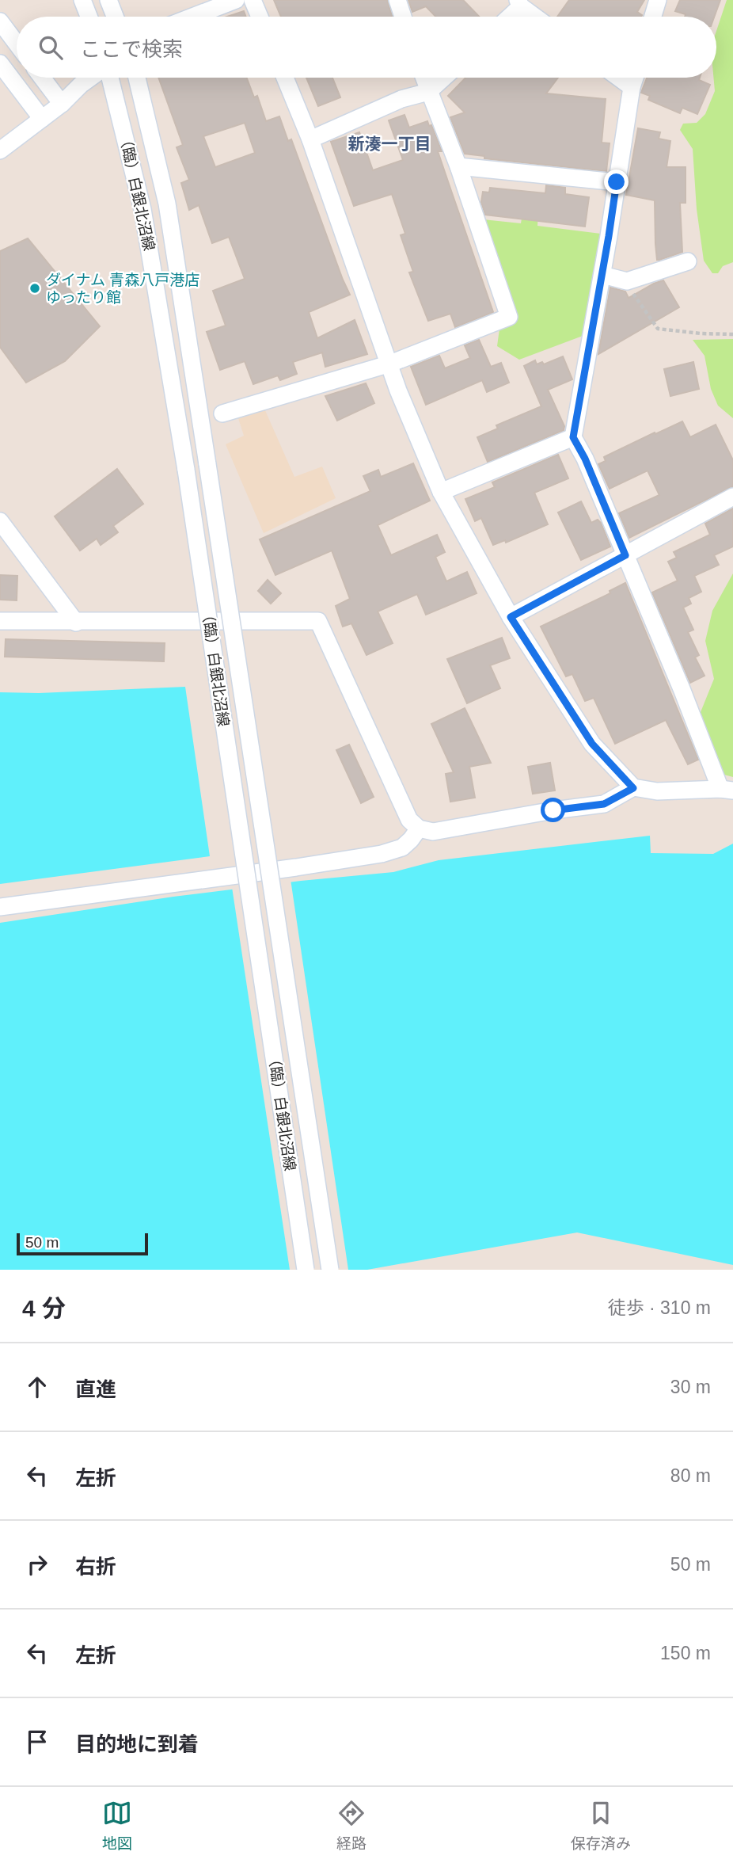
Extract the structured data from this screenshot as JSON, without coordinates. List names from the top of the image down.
{
  "streets": {
    "street": ["（臨）白銀北沼線"]
  },
  "districts": ["新湊一丁目"],
  "places": ["ダイナム 青森八戸港店 ゆったり館"],
  "scale_bar": "50 m",
  "page": {
    "search": "ここで検索",
    "scale": "50 m",
    "heading": ["4 分", "徒歩 · 310 m"],
    "list": [
      ["直進", "30 m"],
      ["左折", "80 m"],
      ["右折", "50 m"],
      ["左折", "150 m"],
      "目的地に到着"
    ],
    "nav": ["地図", "経路", "保存済み"]
  }
}
